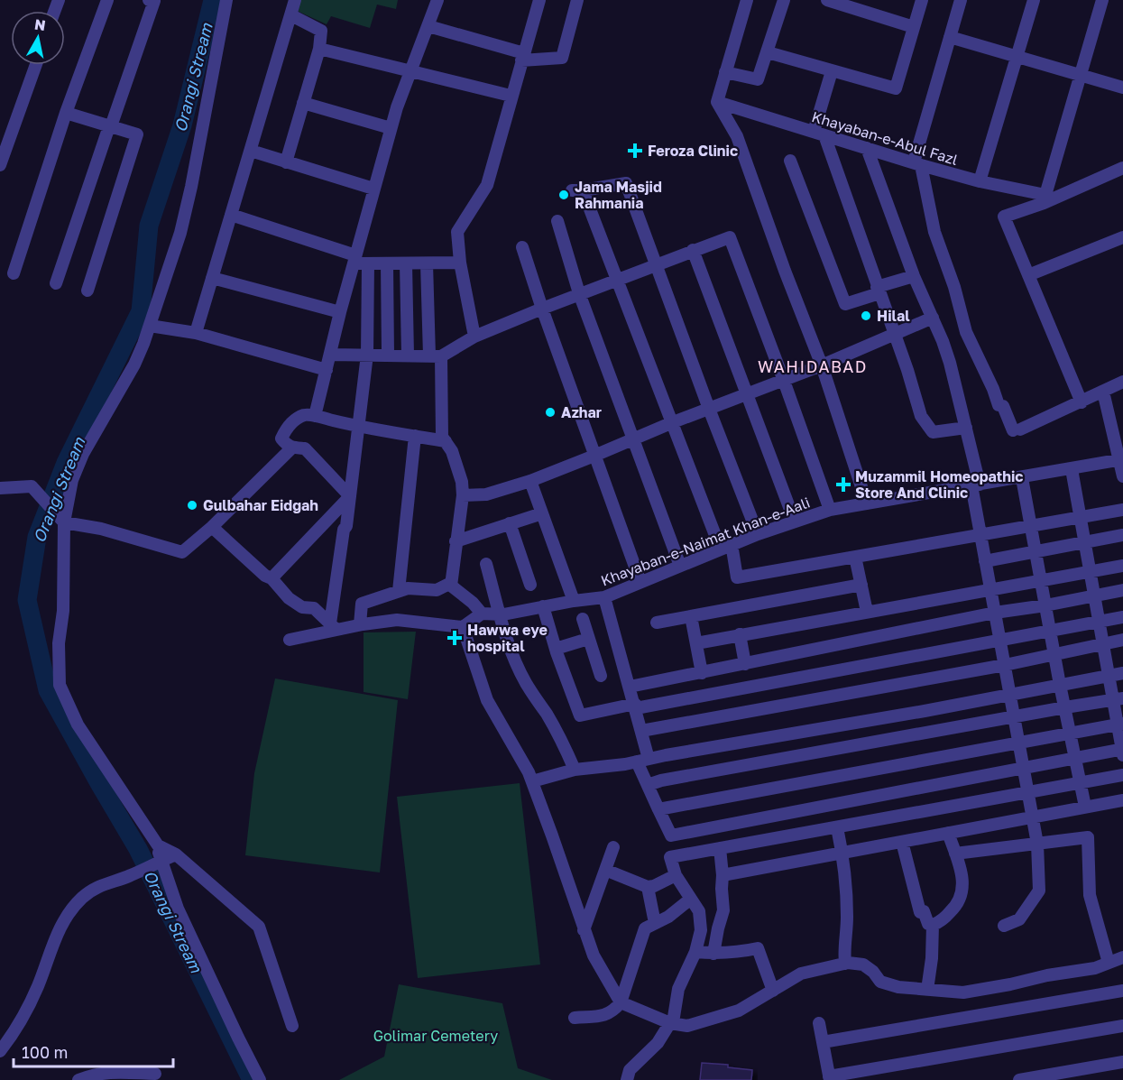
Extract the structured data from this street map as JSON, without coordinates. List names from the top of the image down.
{
  "streets": {
    "street": ["Khayaban-e-Abul Fazl", "Khayaban-e-Naimat Khan-e-Aali"]
  },
  "districts": ["WAHIDABAD"],
  "water": ["Orangi Stream"],
  "parks": ["Golimar Cemetery"],
  "places": {
    "health": ["Feroza Clinic", "Muzammil Homeopathic Store And Clinic", "Hawwa eye hospital"],
    "other": [
      "Jama Masjid Rahmania",
      "Hilal",
      "Azhar",
      "Gulbahar Eidgah"
    ]
  },
  "scale_bar": "100 m",
  "north": "top"
}
